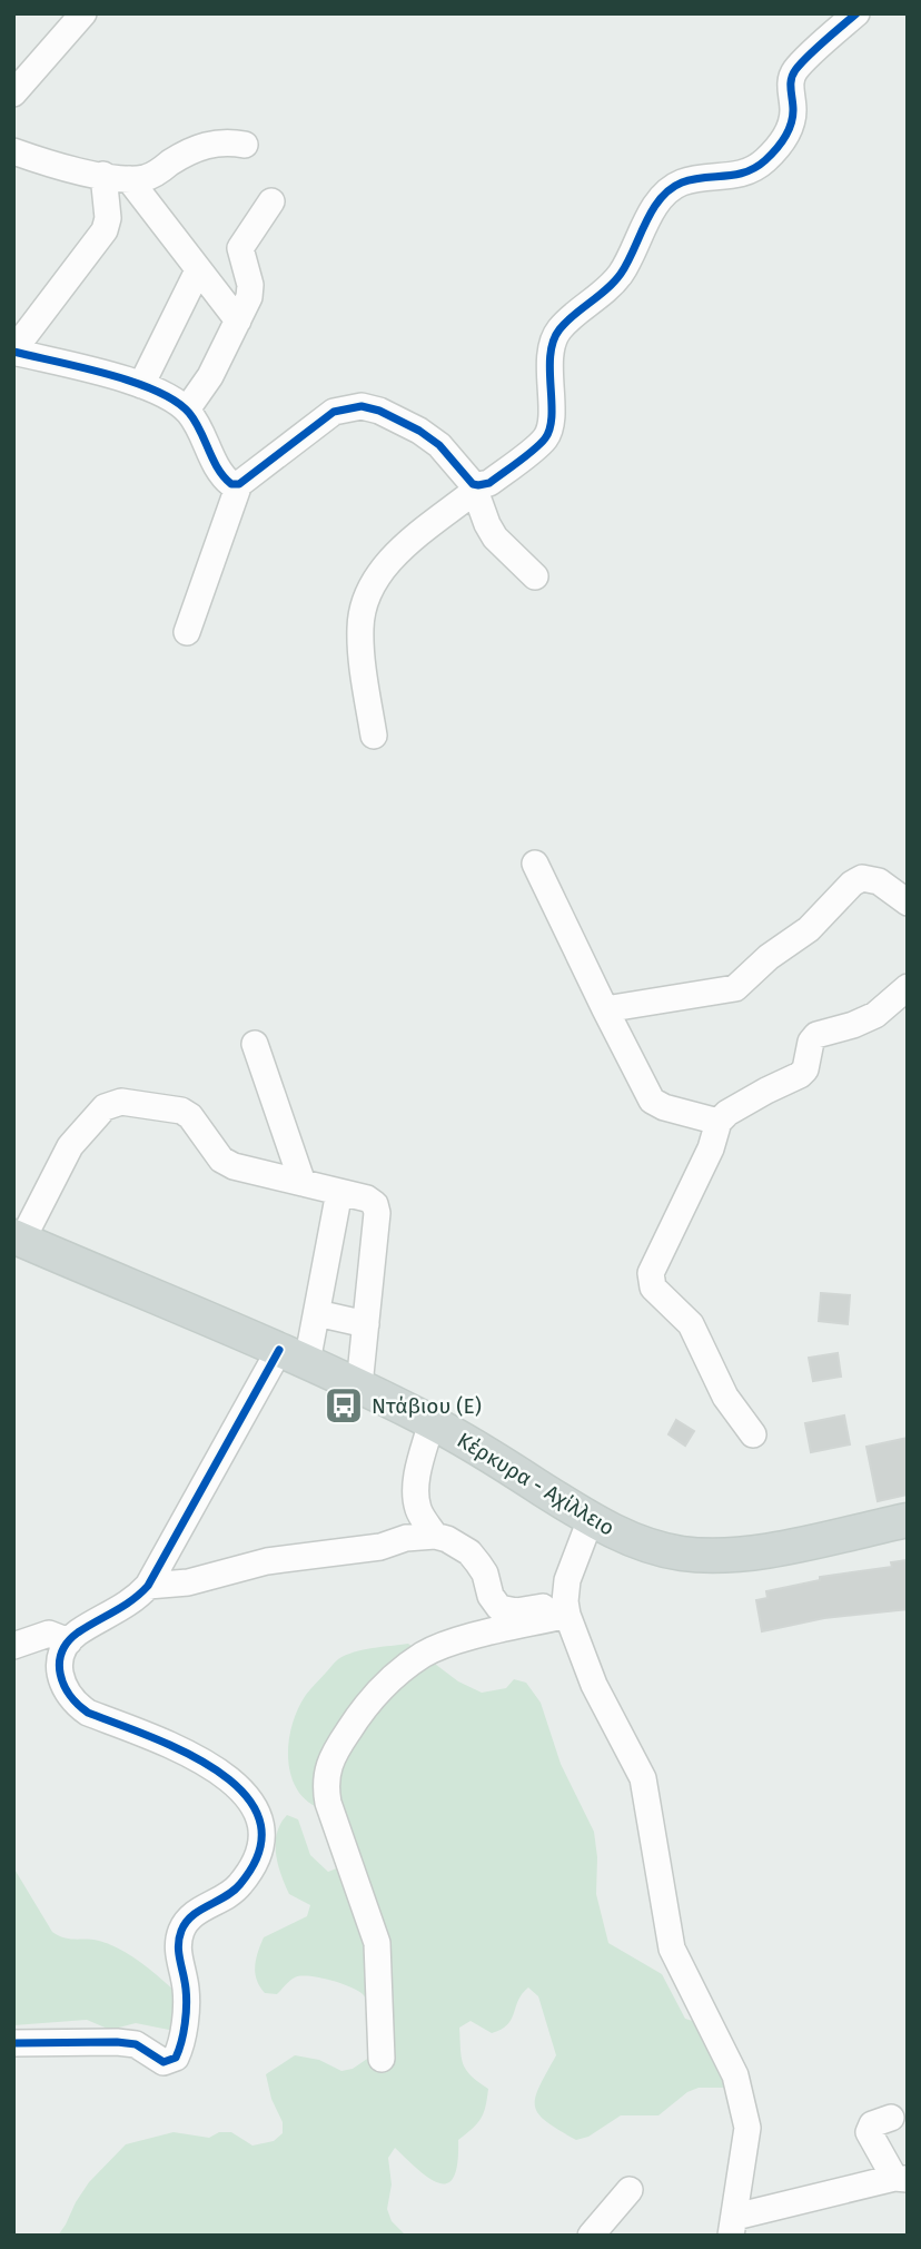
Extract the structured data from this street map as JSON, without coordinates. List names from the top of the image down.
{
  "streets": {
    "main road": ["Κέρκυρα - Αχίλλειο"]
  },
  "places": {
    "bus stop": ["Ντάβιου (E)"]
  }
}
